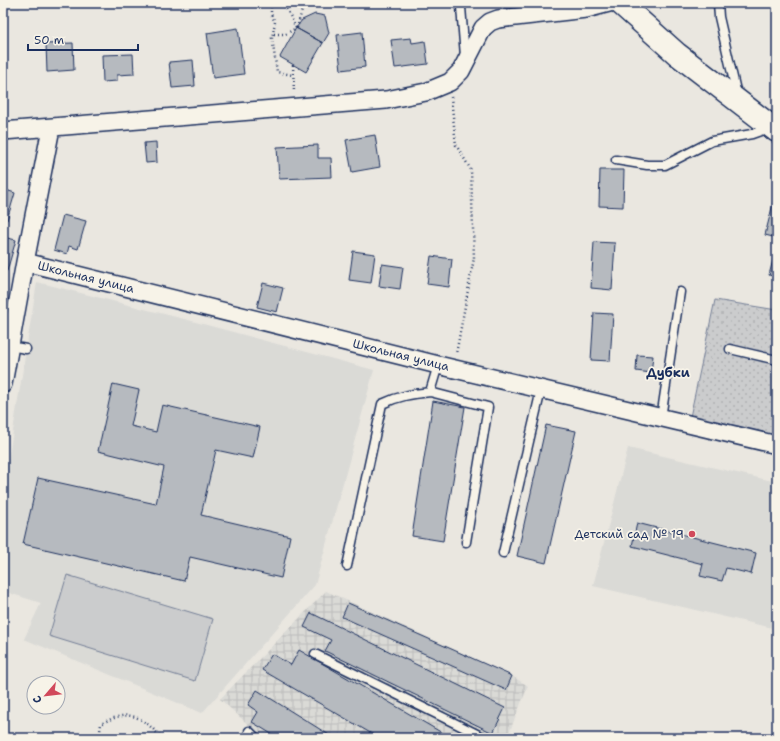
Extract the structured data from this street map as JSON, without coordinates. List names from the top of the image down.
{
  "streets": {
    "street": ["Школьная улица"]
  },
  "districts": ["Дубки"],
  "places": ["Детский сад № 19"],
  "scale_bar": "50 m",
  "north": "bottom left"
}
